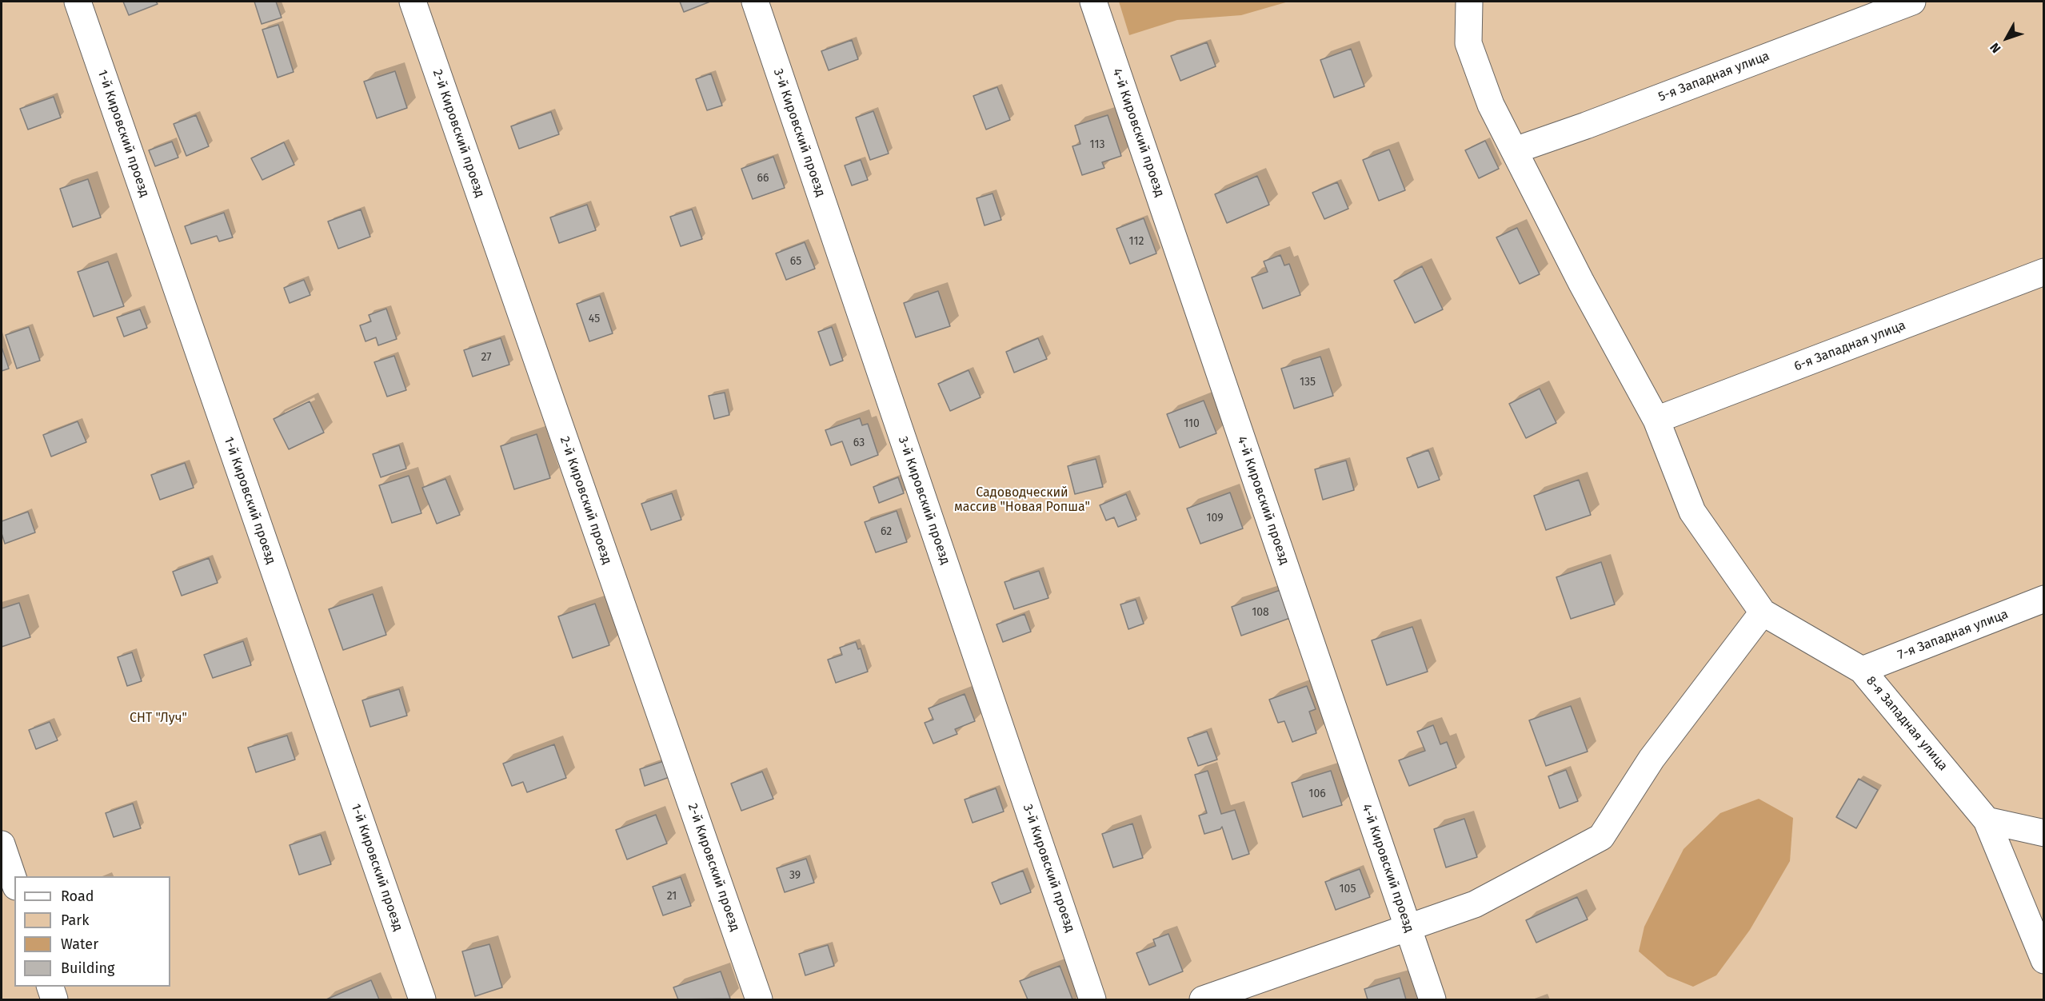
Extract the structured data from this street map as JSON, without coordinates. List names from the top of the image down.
{
  "streets": {
    "street": [
      "5-я Западная улица",
      "3-й Кировский проезд",
      "4-й Кировский проезд",
      "1-й Кировский проезд",
      "2-й Кировский проезд",
      "6-я Западная улица",
      "7-я Западная улица",
      "8-я Западная улица"
    ]
  },
  "crossings": [
    ["7-я Западная улица", "8-я Западная улица"]
  ],
  "parks": ["Садоводческий массив \"Новая Ропша\"", "СНТ \"Луч\""],
  "house_numbers": [
    "113",
    "66",
    "112",
    "65",
    "45",
    "27",
    "135",
    "110",
    "63",
    "109",
    "62",
    "108",
    "106",
    "39",
    "105",
    "21"
  ],
  "legend": [
    "Road",
    "Park",
    "Water",
    "Building"
  ],
  "north": "bottom left"
}
